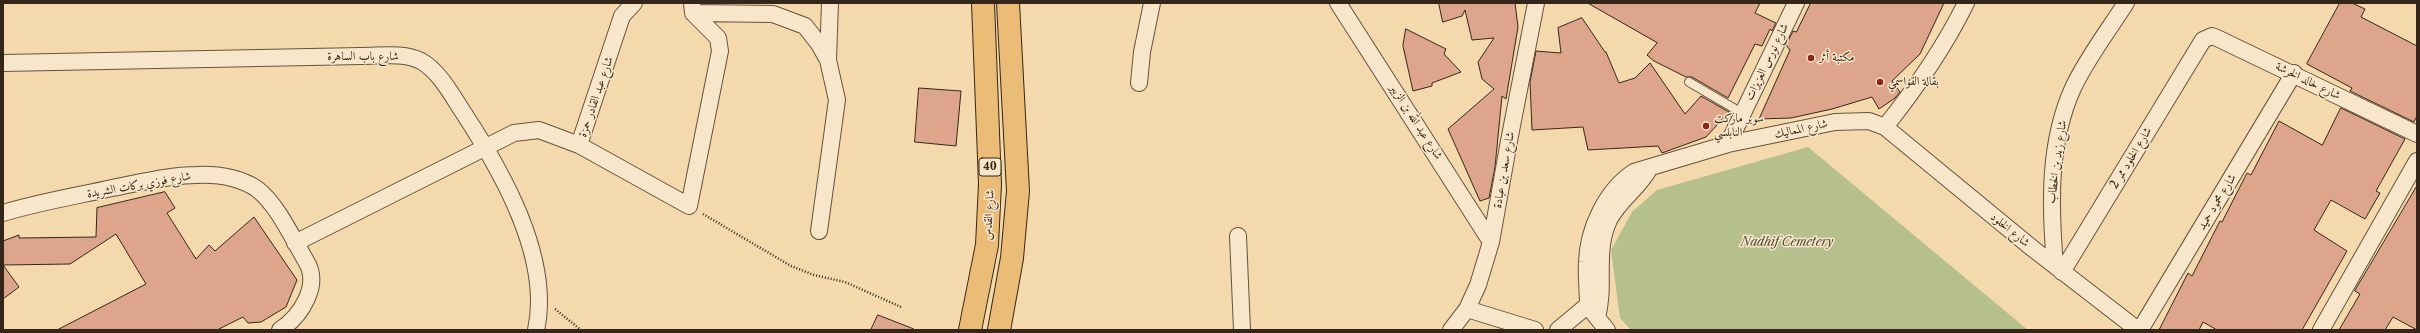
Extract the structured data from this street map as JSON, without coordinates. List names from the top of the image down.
{
  "streets": {
    "highway": ["40", "شارع القدس"],
    "street": [
      "شارع باب الساهرة",
      "شارع نورس العزيزات",
      "شارع خالد الخرشة",
      "شارع عبد القادر حمزة",
      "شارع عبد الله بن الزبير",
      "شارع المماليك",
      "شارع الخلود ممر 2",
      "شارع زيد بن الخطاب",
      "شارع سعد بن عبادة",
      "شارع فوزي بركات الشريدة",
      "شارع محمود حميد",
      "شارع الخلود"
    ]
  },
  "crossings": [
    ["شارع باب الساهرة", "شارع عبد القادر حمزة"],
    ["شارع نورس العزيزات", "شارع المماليك"],
    ["شارع خالد الخرشة", "شارع الخلود ممر 2"],
    ["شارع خالد الخرشة", "شارع محمود حميد"],
    ["شارع عبد القادر حمزة", "شارع فوزي بركات الشريدة"],
    ["شارع عبد الله بن الزبير", "شارع سعد بن عبادة"],
    ["شارع المماليك", "شارع الخلود"],
    ["شارع الخلود ممر 2", "شارع زيد بن الخطاب"],
    ["شارع الخلود ممر 2", "شارع الخلود"],
    ["شارع زيد بن الخطاب", "شارع الخلود"],
    ["شارع محمود حميد", "شارع الخلود"]
  ],
  "parks": ["Nadhif Cemetery"],
  "places": ["مكتبة أثر", "بقالة القواسمي", "سوبر ماركت النابلسي"]
}
